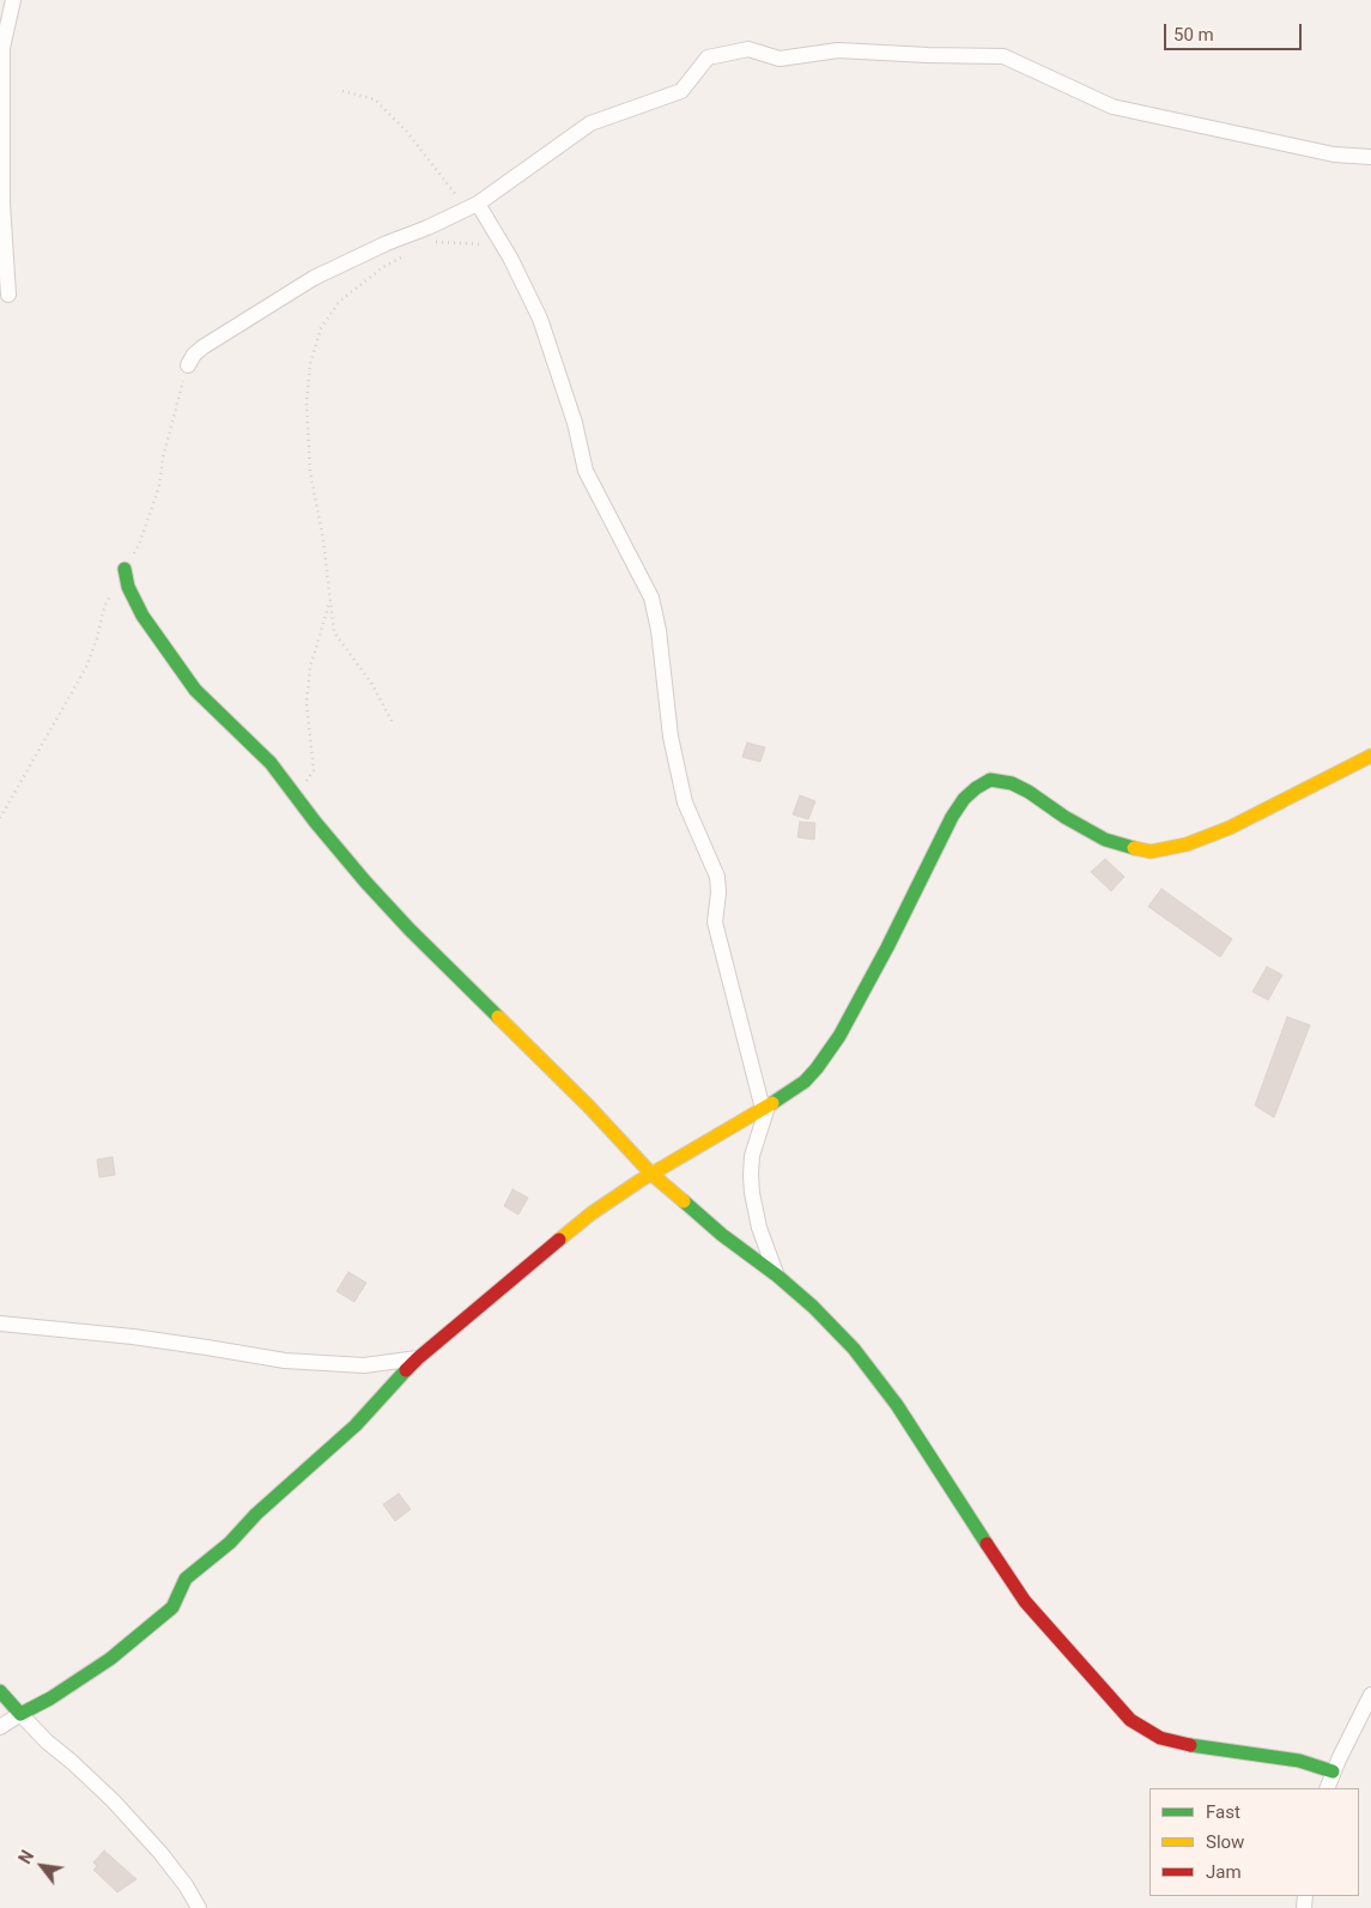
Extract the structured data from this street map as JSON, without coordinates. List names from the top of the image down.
{
  "legend": ["Fast", "Slow", "Jam"],
  "scale_bar": "50 m",
  "north": "top left"
}
